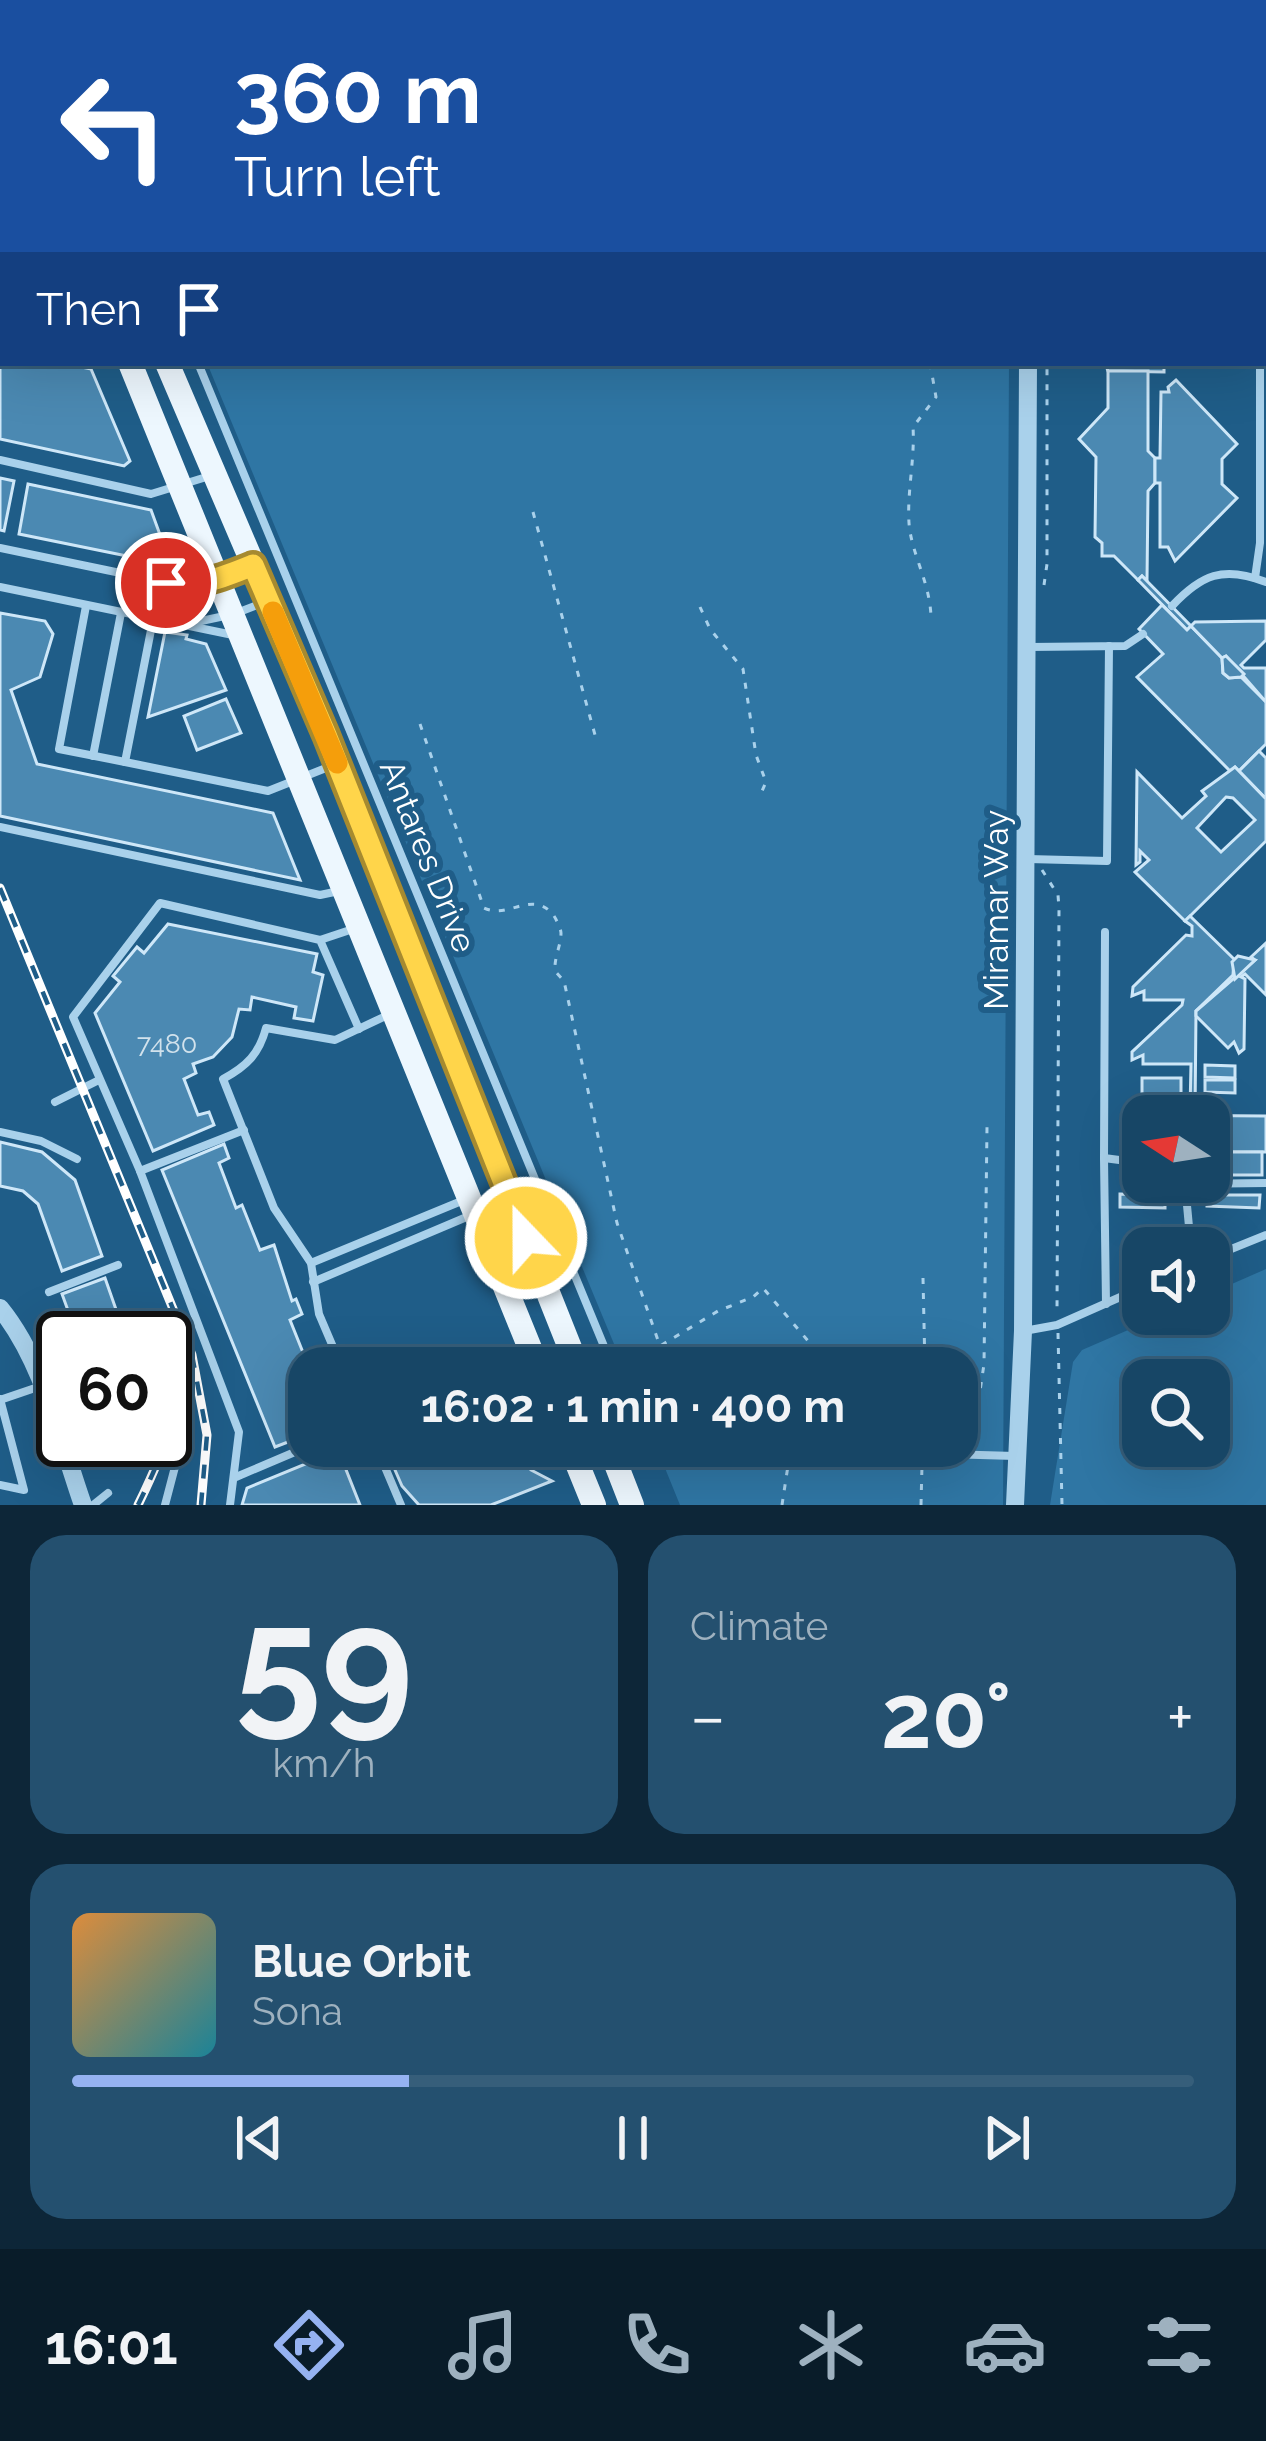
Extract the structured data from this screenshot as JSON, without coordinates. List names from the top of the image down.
{
  "streets": {
    "street": ["Miramar Way"],
    "lane": ["Antares Drive"]
  },
  "house_numbers": ["7480"],
  "north": "left",
  "page": {
    "turn": ["360 m", "Turn left"],
    "then": "Then",
    "limit": "60",
    "trip": "16:02 · 1 min · 400 m",
    "tile": [
      ["59", "km/h"],
      "Climate"
    ],
    "heat": ["−", "20°", "+"],
    "song": ["Blue Orbit", "Sona"],
    "tabs": "16:01"
  }
}
